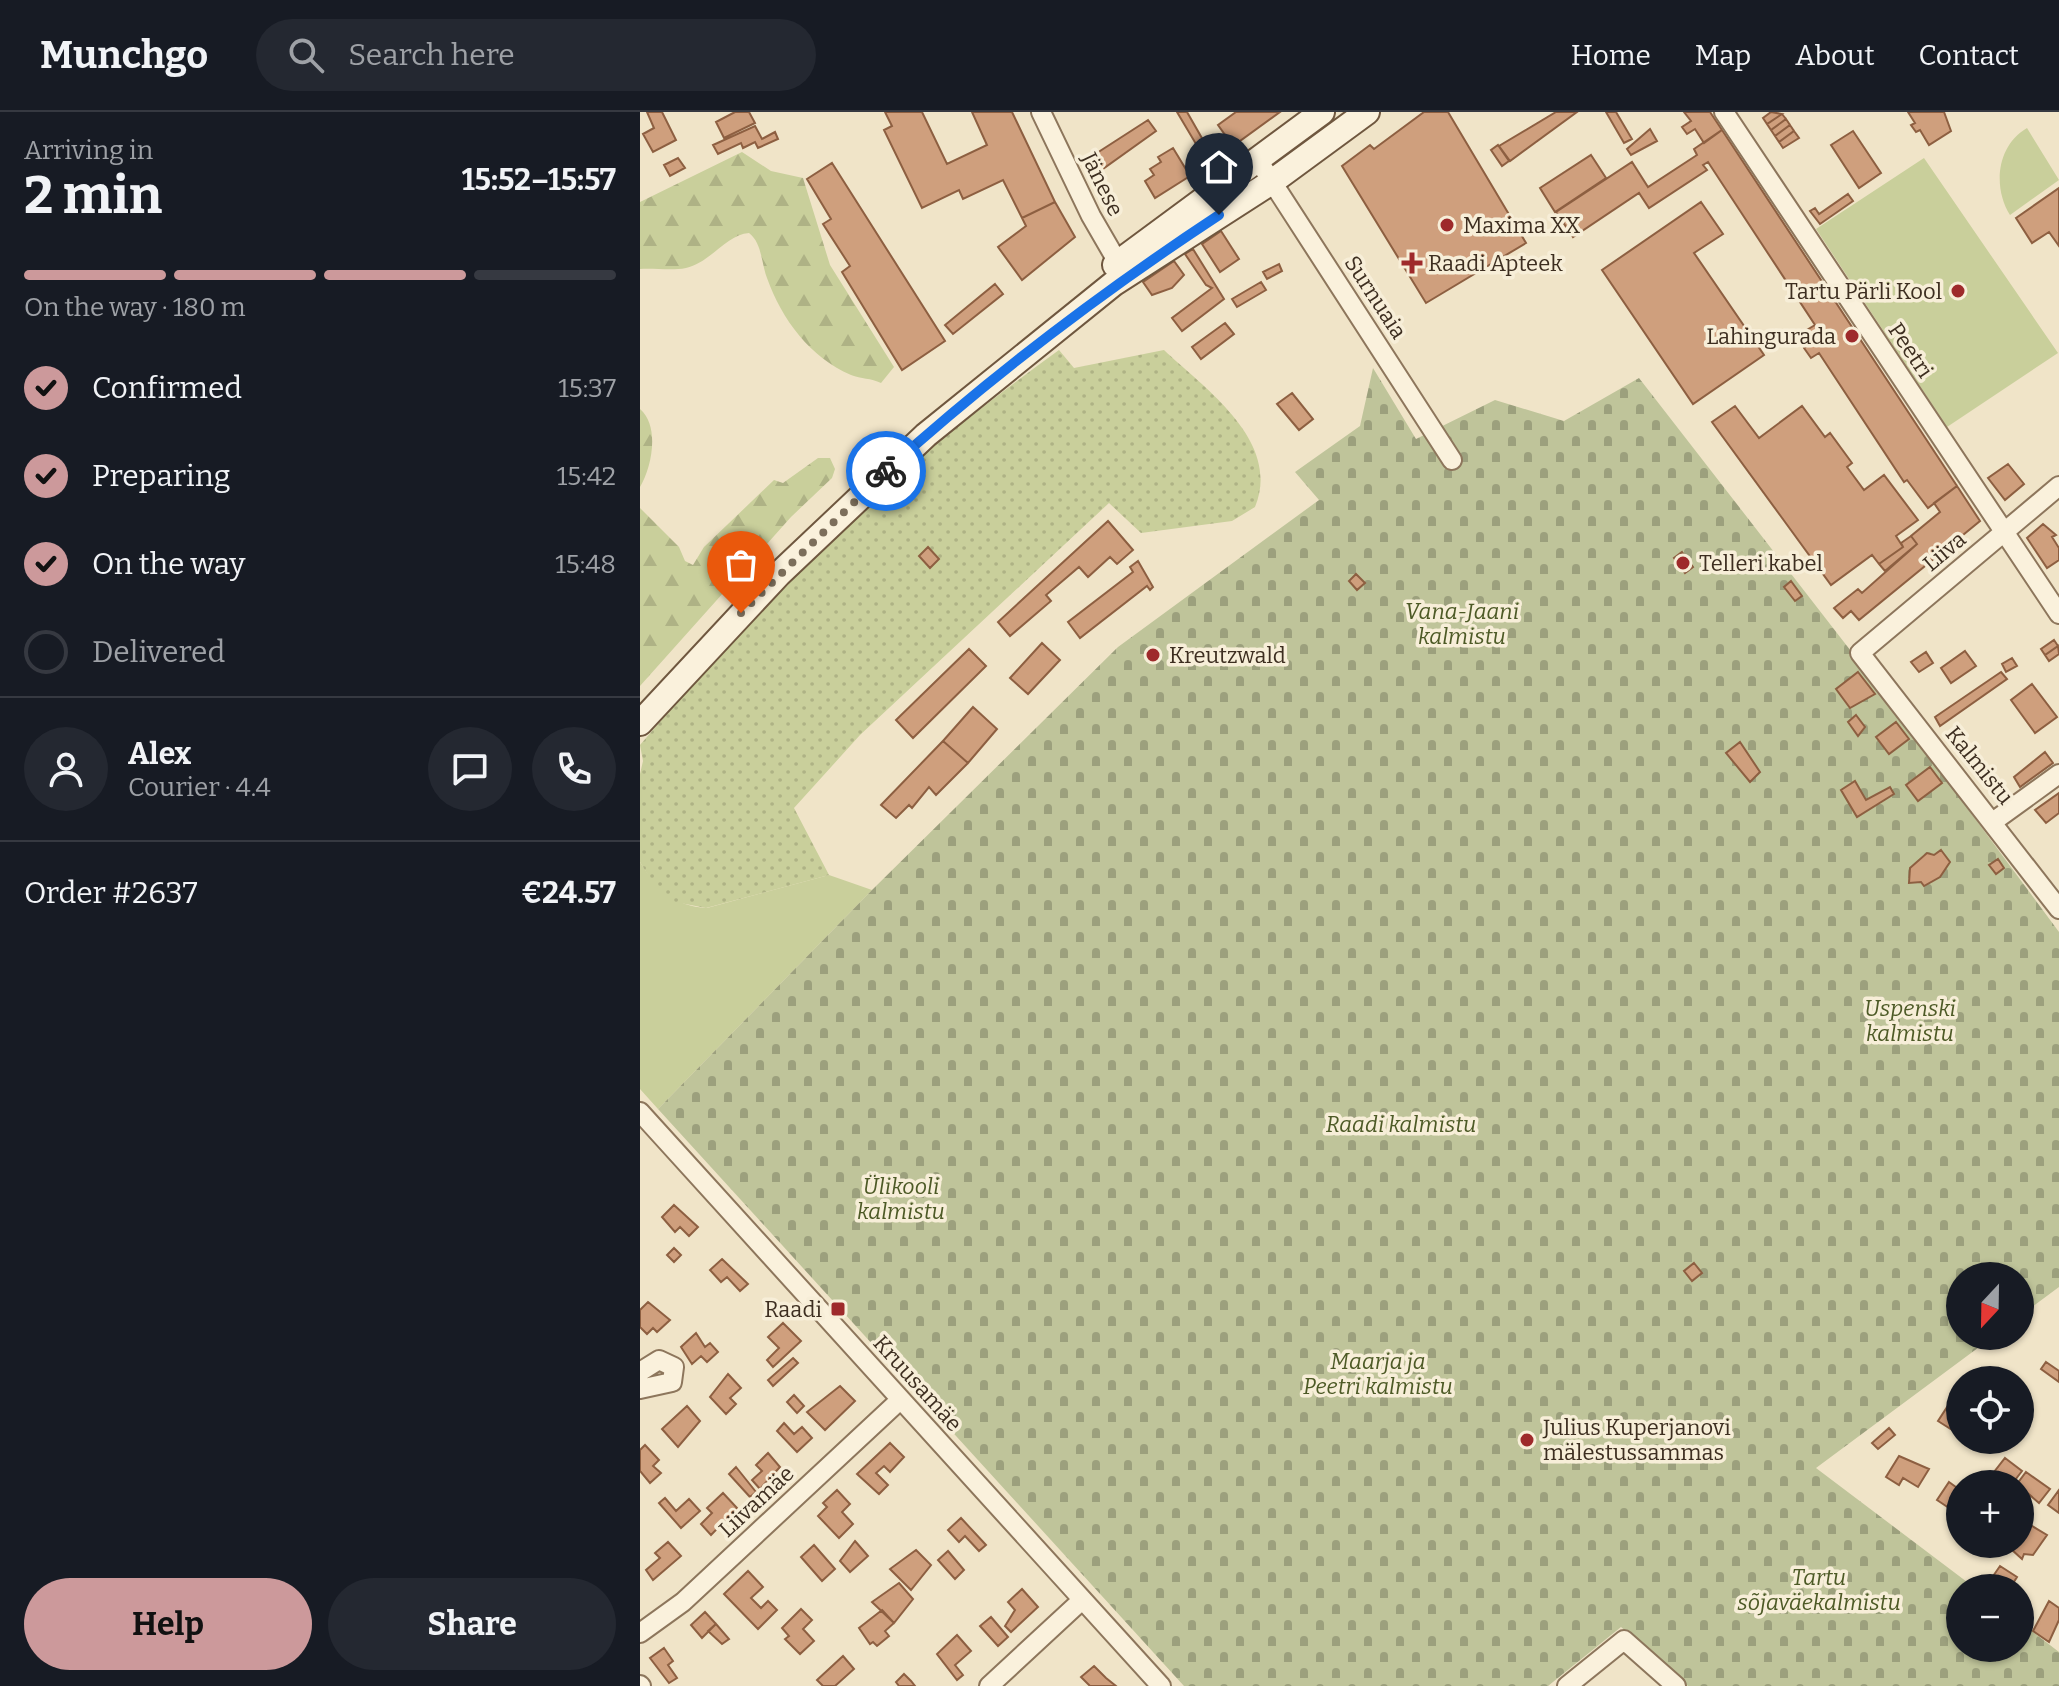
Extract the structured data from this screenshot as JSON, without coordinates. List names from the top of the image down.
{
  "streets": {
    "street": [
      "Jänese",
      "Surnuaia",
      "Peetri",
      "Liiva",
      "Kalmistu",
      "Kruusamäe",
      "Liivamäe"
    ]
  },
  "crossings": [
    ["Peetri", "Liiva"],
    ["Liiva", "Kalmistu"],
    ["Kruusamäe", "Liivamäe"]
  ],
  "parks": [
    "Vana-Jaani kalmistu",
    "Uspenski kalmistu",
    "Raadi kalmistu",
    "Ülikooli kalmistu",
    "Maarja ja Peetri kalmistu",
    "Tartu sõjaväekalmistu"
  ],
  "places": {
    "other": [
      "Maxima XX",
      "Tartu Pärli Kool",
      "Lahingurada",
      "Telleri kabel",
      "Kreutzwald",
      "Julius Kuperjanovi mälestussammas"
    ],
    "health": ["Raadi Apteek"],
    "transit": ["Raadi"]
  },
  "north": "bottom",
  "page": {
    "header": "Munchgo",
    "search": "Search here",
    "nav": [
      "Home",
      "Map",
      "About",
      "Contact"
    ],
    "heading": ["2 min", "Arriving in", "15:52–15:57"],
    "panel": [
      "Alex",
      "Courier · 4.4",
      "Order #2637",
      "€24.57"
    ],
    "bar": "On the way · 180 m",
    "list": [
      ["Confirmed", "15:37"],
      ["Preparing", "15:42"],
      ["On the way", "15:48"],
      "Delivered"
    ],
    "map_buttons": ["+", "−"],
    "buttons": ["Help", "Share"]
  }
}
